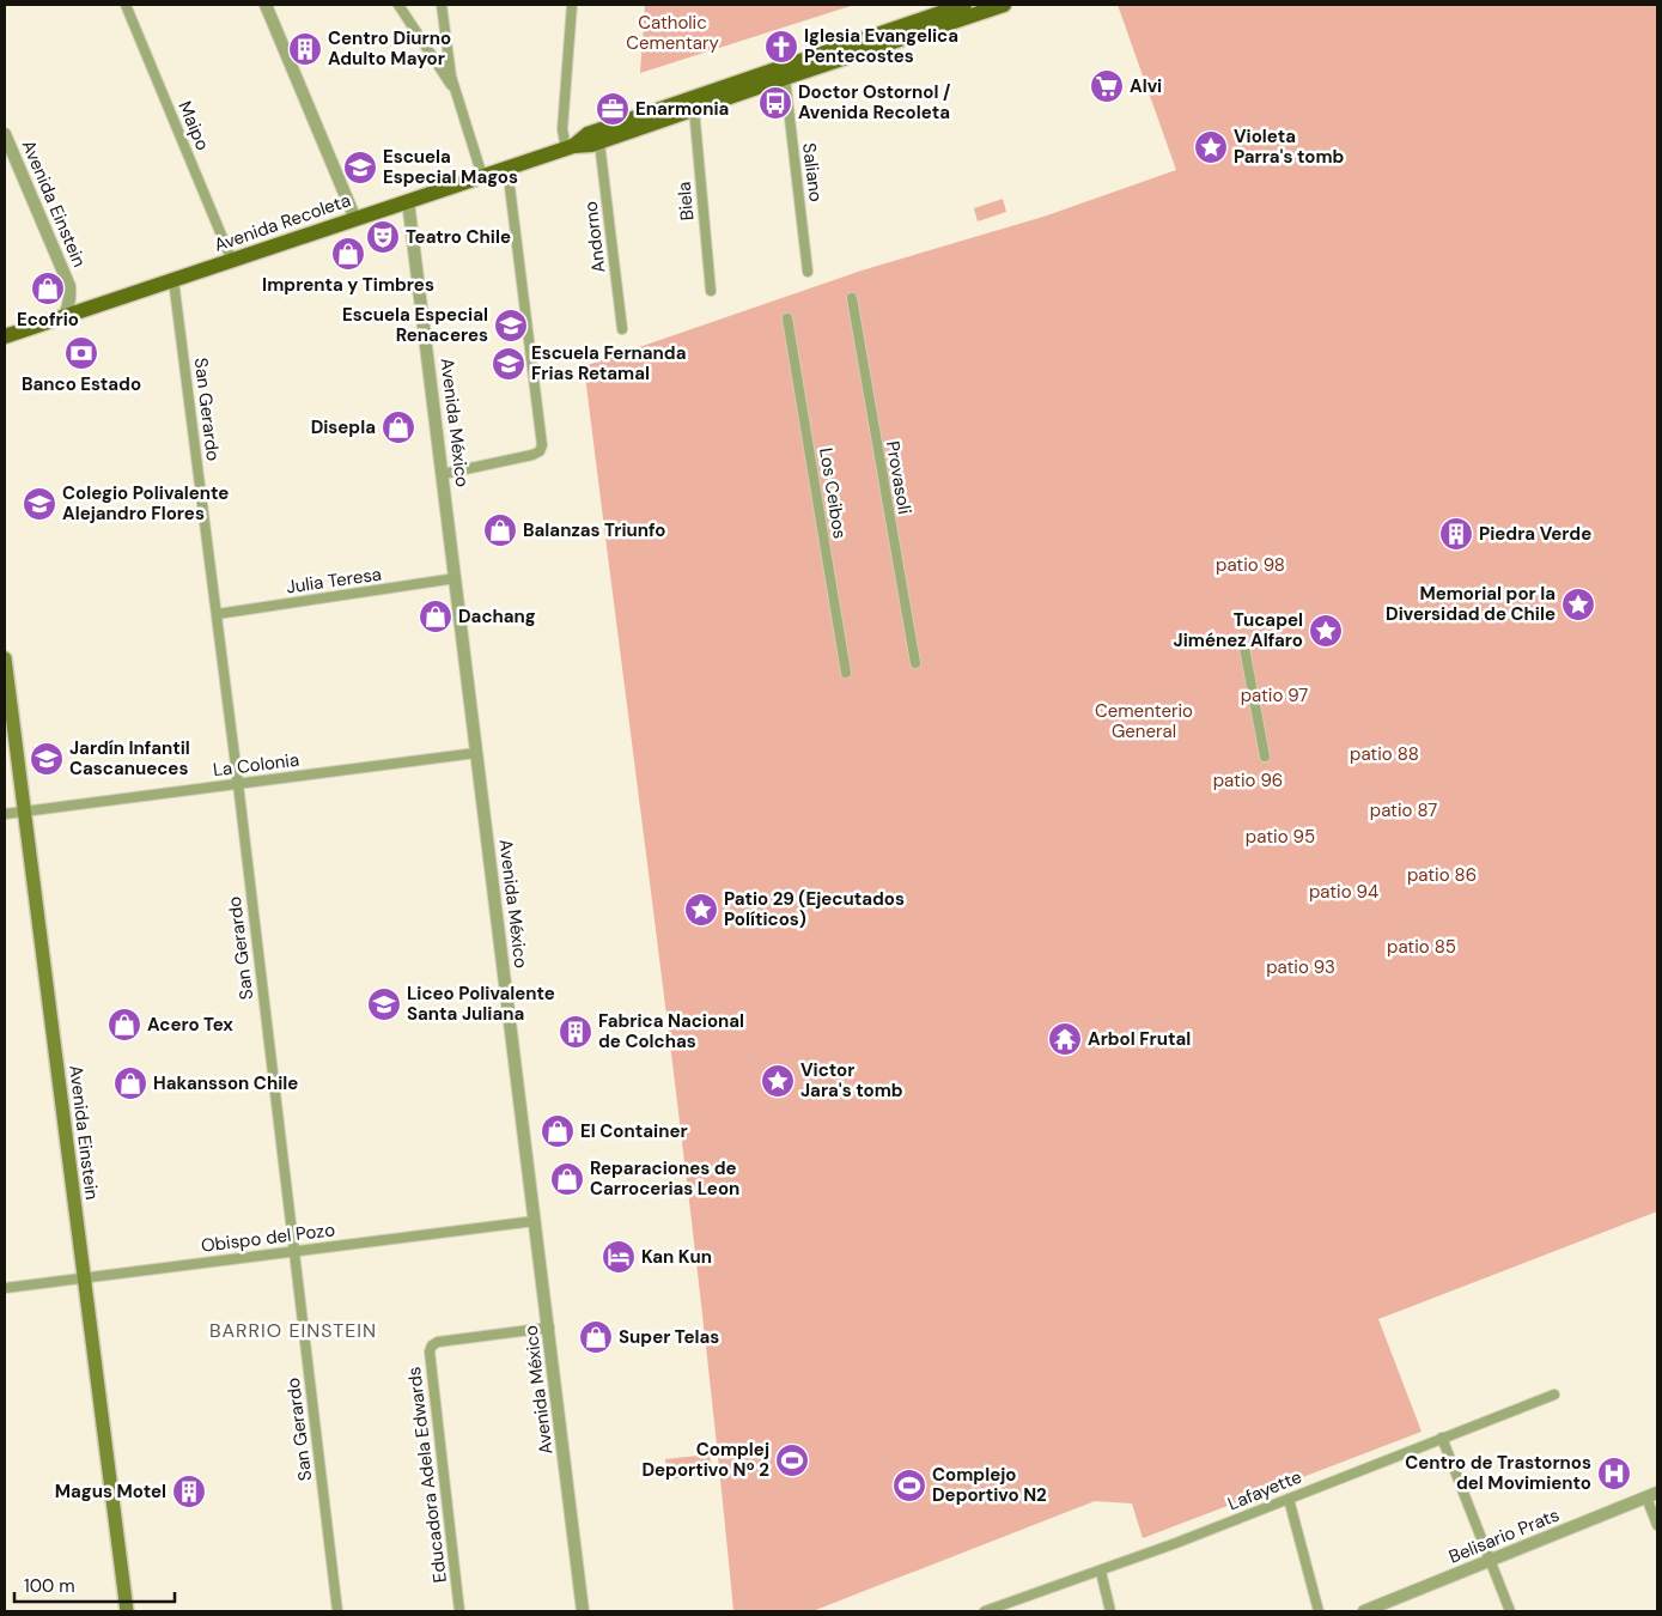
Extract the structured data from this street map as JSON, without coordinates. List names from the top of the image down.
{
  "streets": {
    "main road": ["Avenida Einstein", "Avenida Recoleta"],
    "street": [
      "Maipo",
      "Saliano",
      "Biela",
      "Andorno",
      "San Gerardo",
      "Avenida México",
      "Provasoli",
      "Los Ceibos",
      "Julia Teresa",
      "La Colonia",
      "Obispo del Pozo",
      "Educadora Adela Edwards",
      "Lafayette",
      "Belisario Prats"
    ]
  },
  "crossings": [
    ["Maipo", "Avenida Recoleta"],
    ["Saliano", "Avenida Recoleta"],
    ["Biela", "Avenida Recoleta"],
    ["Avenida Einstein", "Avenida Recoleta"],
    ["Avenida Einstein", "La Colonia"],
    ["Avenida Einstein", "Obispo del Pozo"],
    ["Avenida Recoleta", "Andorno"],
    ["Avenida Recoleta", "San Gerardo"],
    ["Avenida Recoleta", "Avenida México"],
    ["San Gerardo", "Julia Teresa"],
    ["San Gerardo", "La Colonia"],
    ["San Gerardo", "Obispo del Pozo"],
    ["Avenida México", "Julia Teresa"],
    ["Avenida México", "La Colonia"],
    ["Avenida México", "Obispo del Pozo"],
    ["Avenida México", "Educadora Adela Edwards"]
  ],
  "districts": ["BARRIO EINSTEIN"],
  "parks": [
    "Catholic Cementary",
    "patio 98",
    "patio 97",
    "Cementerio General",
    "patio 88",
    "patio 96",
    "patio 87",
    "patio 95",
    "patio 86",
    "patio 94",
    "patio 85",
    "patio 93"
  ],
  "places": {
    "church": ["Iglesia Evangelica Pentecostes"],
    "building": [
      "Centro Diurno Adulto Mayor",
      "Piedra Verde",
      "Fabrica Nacional de Colchas",
      "Magus Motel"
    ],
    "supermarket": ["Alvi"],
    "bus stop": ["Doctor Ostornol / Avenida Recoleta"],
    "office": ["Enarmonia"],
    "place": [
      "Violeta Parra's tomb",
      "Memorial por la Diversidad de Chile",
      "Tucapel Jiménez Alfaro",
      "Patio 29 (Ejecutados Políticos)",
      "Victor Jara's tomb"
    ],
    "school or university": [
      "Escuela Especial Magos",
      "Escuela Especial Renaceres",
      "Escuela Fernanda Frias Retamal",
      "Colegio Polivalente Alejandro Flores",
      "Jardín Infantil Cascanueces",
      "Liceo Polivalente Santa Juliana"
    ],
    "theatre": ["Teatro Chile"],
    "shop": [
      "Imprenta y Timbres",
      "Ecofrio",
      "Disepla",
      "Balanzas Triunfo",
      "Dachang",
      "Acero Tex",
      "Hakansson Chile",
      "El Container",
      "Reparaciones de Carrocerias Leon",
      "Super Telas"
    ],
    "bank": ["Banco Estado"],
    "temple": ["Arbol Frutal"],
    "hotel": ["Kan Kun"],
    "sports": ["Complej Deportivo Nº 2", "Complejo Deportivo N2"],
    "hospital": ["Centro de Trastornos del Movimiento"]
  },
  "scale_bar": "100 m"
}
